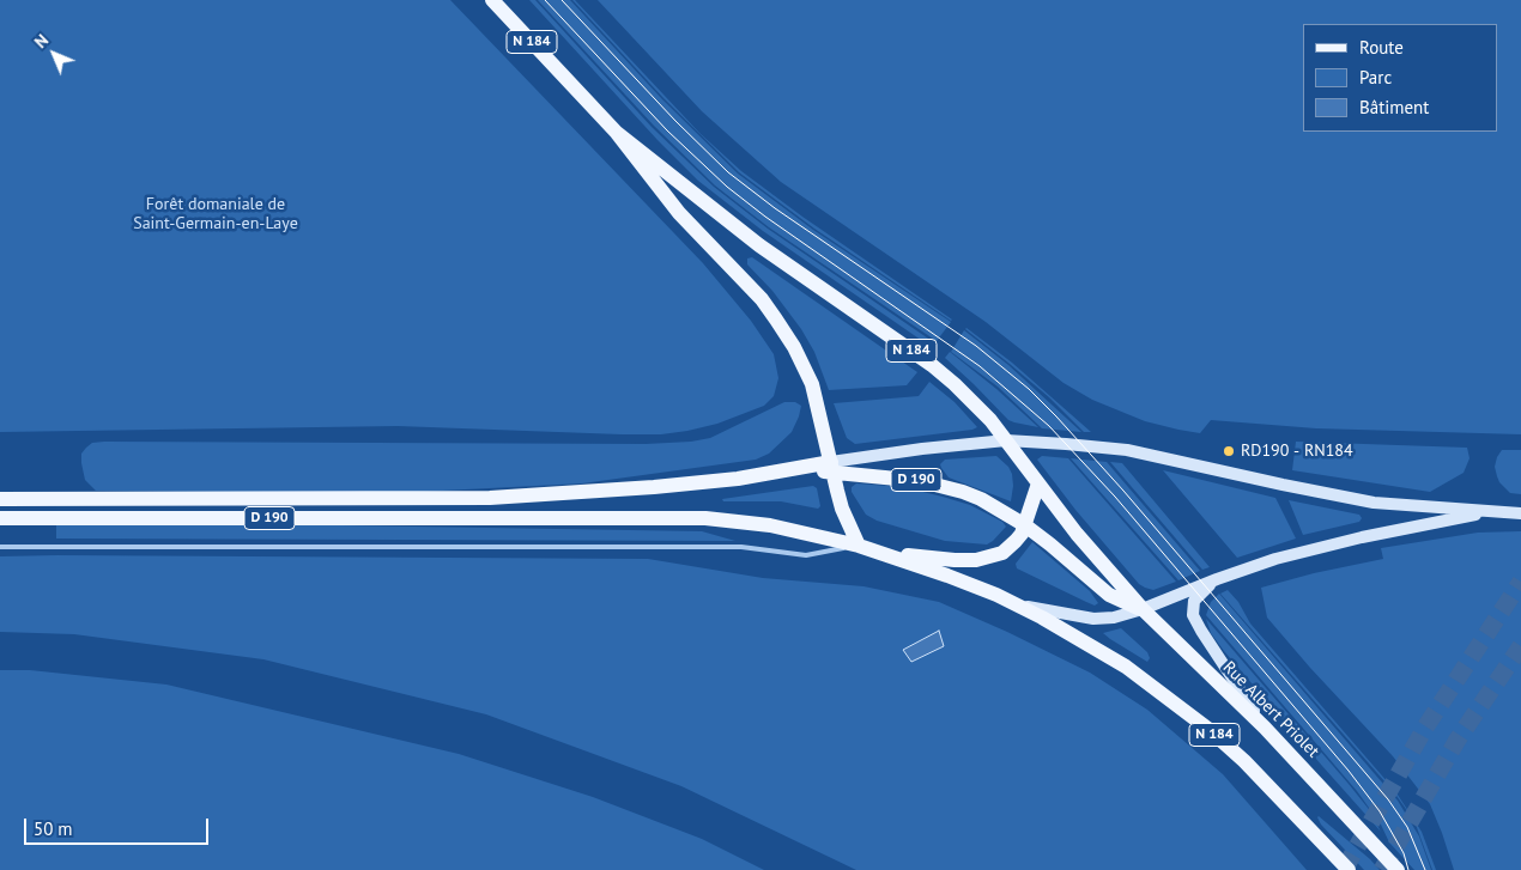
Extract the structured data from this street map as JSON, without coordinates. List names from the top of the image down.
{
  "streets": {
    "main road": ["N 184", "D 190", "Rue Albert Priolet"]
  },
  "crossings": [
    ["N 184", "D 190"],
    ["N 184", "Rue Albert Priolet"],
    ["D 190", "Rue Albert Priolet"]
  ],
  "parks": ["Forêt domaniale de Saint-Germain-en-Laye"],
  "places": ["RD190 - RN184"],
  "legend": ["Route", "Parc", "Bâtiment"],
  "scale_bar": "50 m",
  "north": "top left"
}
